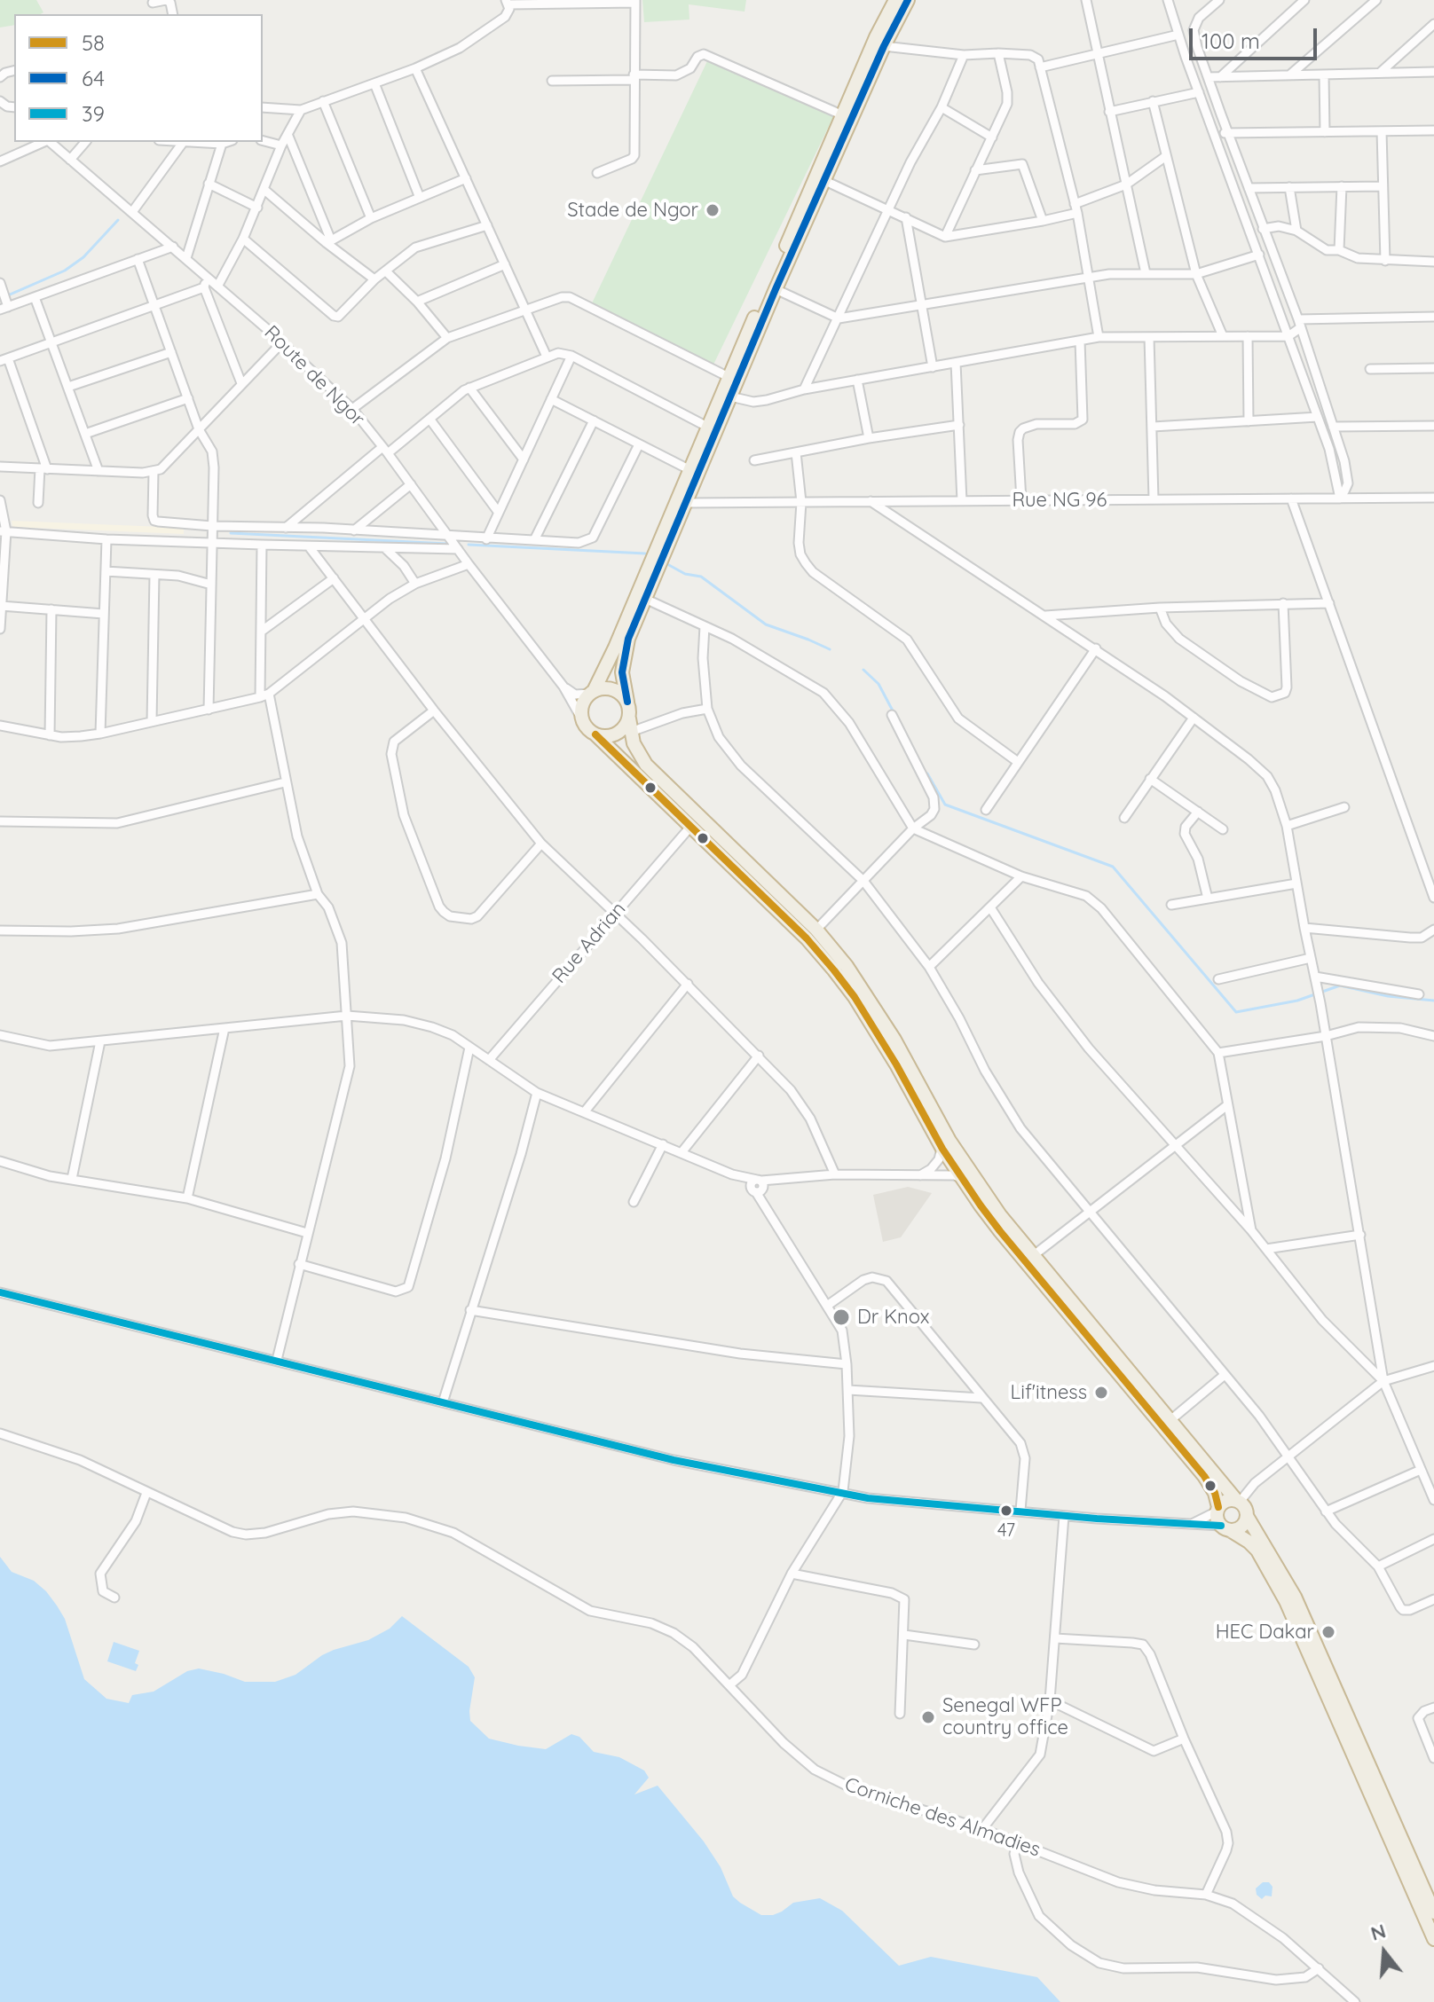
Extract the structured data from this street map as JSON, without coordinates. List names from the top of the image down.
{
  "streets": {
    "street": [
      "Route de Ngor",
      "Rue NG 96",
      "Rue Adrian",
      "Corniche des Almadies"
    ]
  },
  "places": [
    "Stade de Ngor",
    "Dr Knox",
    "Lif'itness",
    "47",
    "HEC Dakar",
    "Senegal WFP country office"
  ],
  "lines": ["transit line 64", "transit line 58", "transit line 39"],
  "legend": ["58", "64", "39"],
  "scale_bar": "100 m",
  "north": "top"
}
